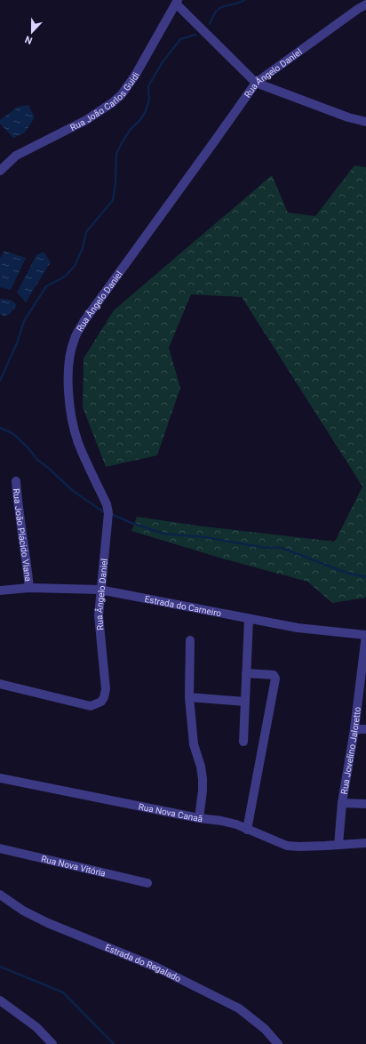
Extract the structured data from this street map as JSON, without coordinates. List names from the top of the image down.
{
  "streets": {
    "street": [
      "Rua Ângelo Daniel",
      "Rua João Carlos Guidi",
      "Rua João Plácido Viana",
      "Estrada do Carneiro",
      "Rua Jovelino Jaloretto",
      "Rua Nova Canaã",
      "Rua Nova Vitória",
      "Estrada do Regalado"
    ]
  },
  "crossings": [
    ["Rua Ângelo Daniel", "Estrada do Carneiro"],
    ["Rua João Plácido Viana", "Estrada do Carneiro"],
    ["Estrada do Carneiro", "Rua Jovelino Jaloretto"],
    ["Rua Jovelino Jaloretto", "Rua Nova Canaã"]
  ],
  "north": "bottom"
}
